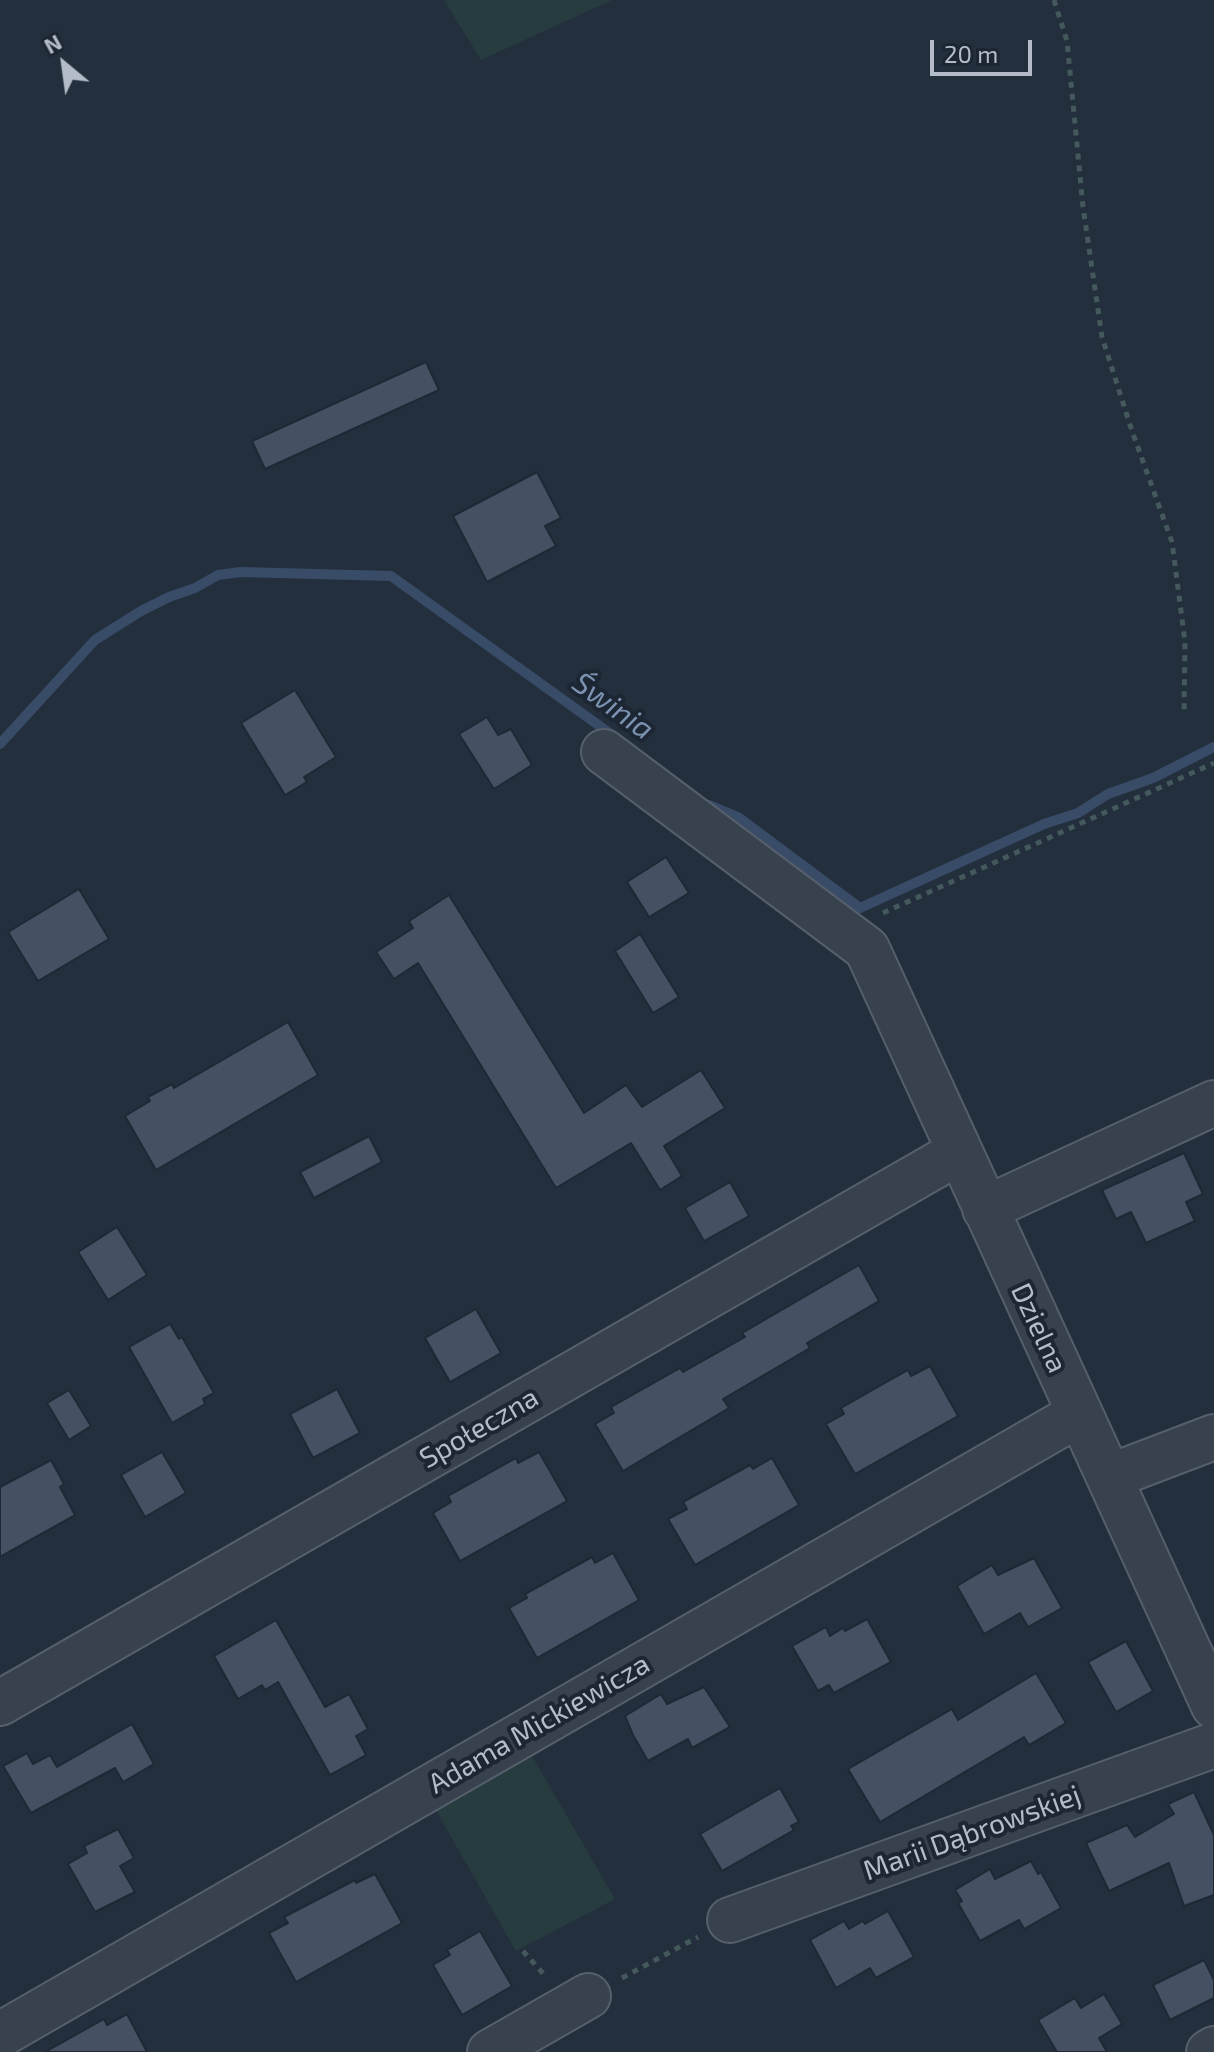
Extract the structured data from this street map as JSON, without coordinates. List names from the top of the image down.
{
  "streets": {
    "street": [
      "Dzielna",
      "Społeczna",
      "Adama Mickiewicza",
      "Marii Dąbrowskiej"
    ]
  },
  "crossings": [
    ["Dzielna", "Społeczna"],
    ["Dzielna", "Adama Mickiewicza"]
  ],
  "water": ["Świnia"],
  "scale_bar": "20 m",
  "north": "top left"
}
